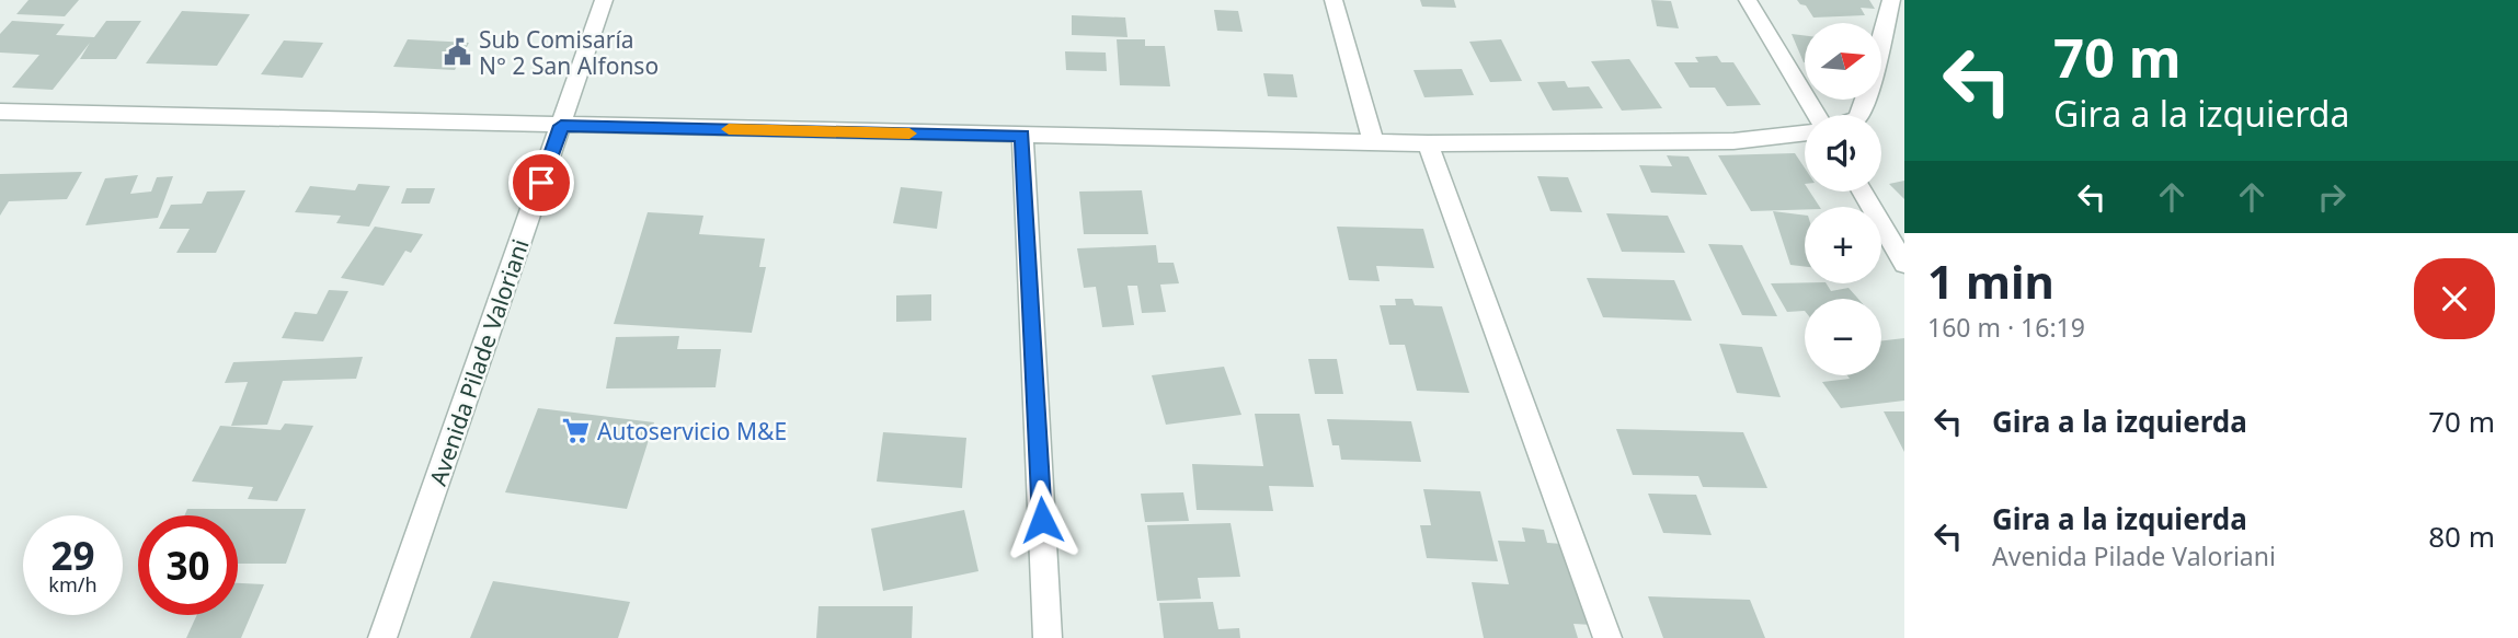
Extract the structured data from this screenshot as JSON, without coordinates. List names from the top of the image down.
{
  "streets": {
    "street": ["Avenida Pilade Valoriani"]
  },
  "places": {
    "public building": ["Sub Comisaría N° 2 San Alfonso"],
    "supermarket": ["Autoservicio M&E"]
  },
  "north": "right",
  "page": {
    "turn": ["70 m", "Gira a la izquierda"],
    "map_buttons": ["+", "−"],
    "heading": ["1 min", "160 m · 16:19"],
    "list": [
      {
        "name": "Gira a la izquierda",
        "value": "70 m"
      },
      {
        "name": "Gira a la izquierda",
        "note": "Avenida Pilade Valoriani",
        "value": "80 m"
      }
    ],
    "speed": "29 km/h",
    "limit": "30"
  }
}
